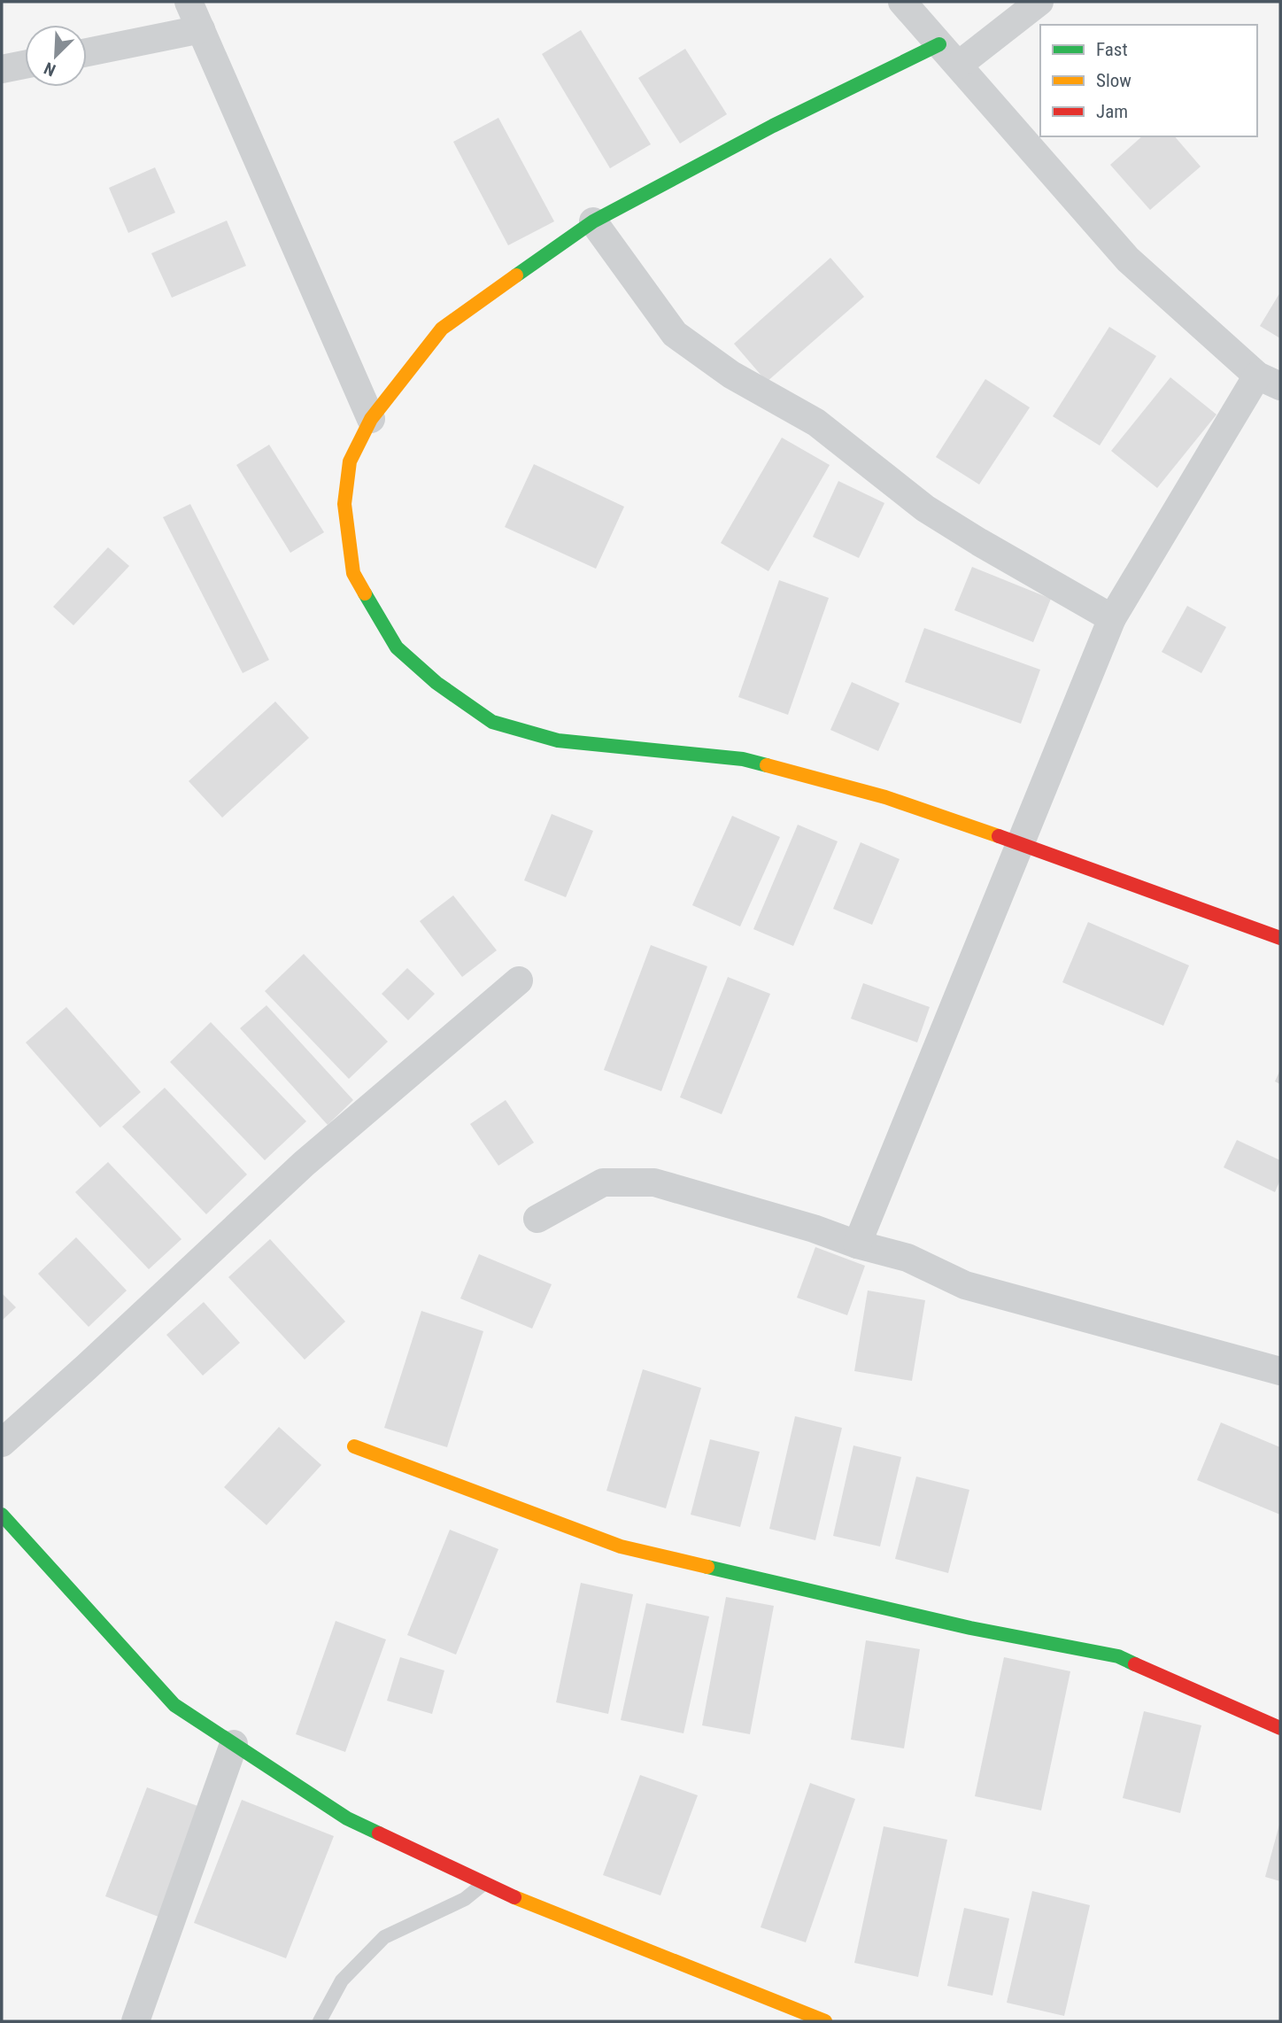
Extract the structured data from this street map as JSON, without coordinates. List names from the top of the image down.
{
  "legend": ["Fast", "Slow", "Jam"],
  "north": "bottom left"
}
